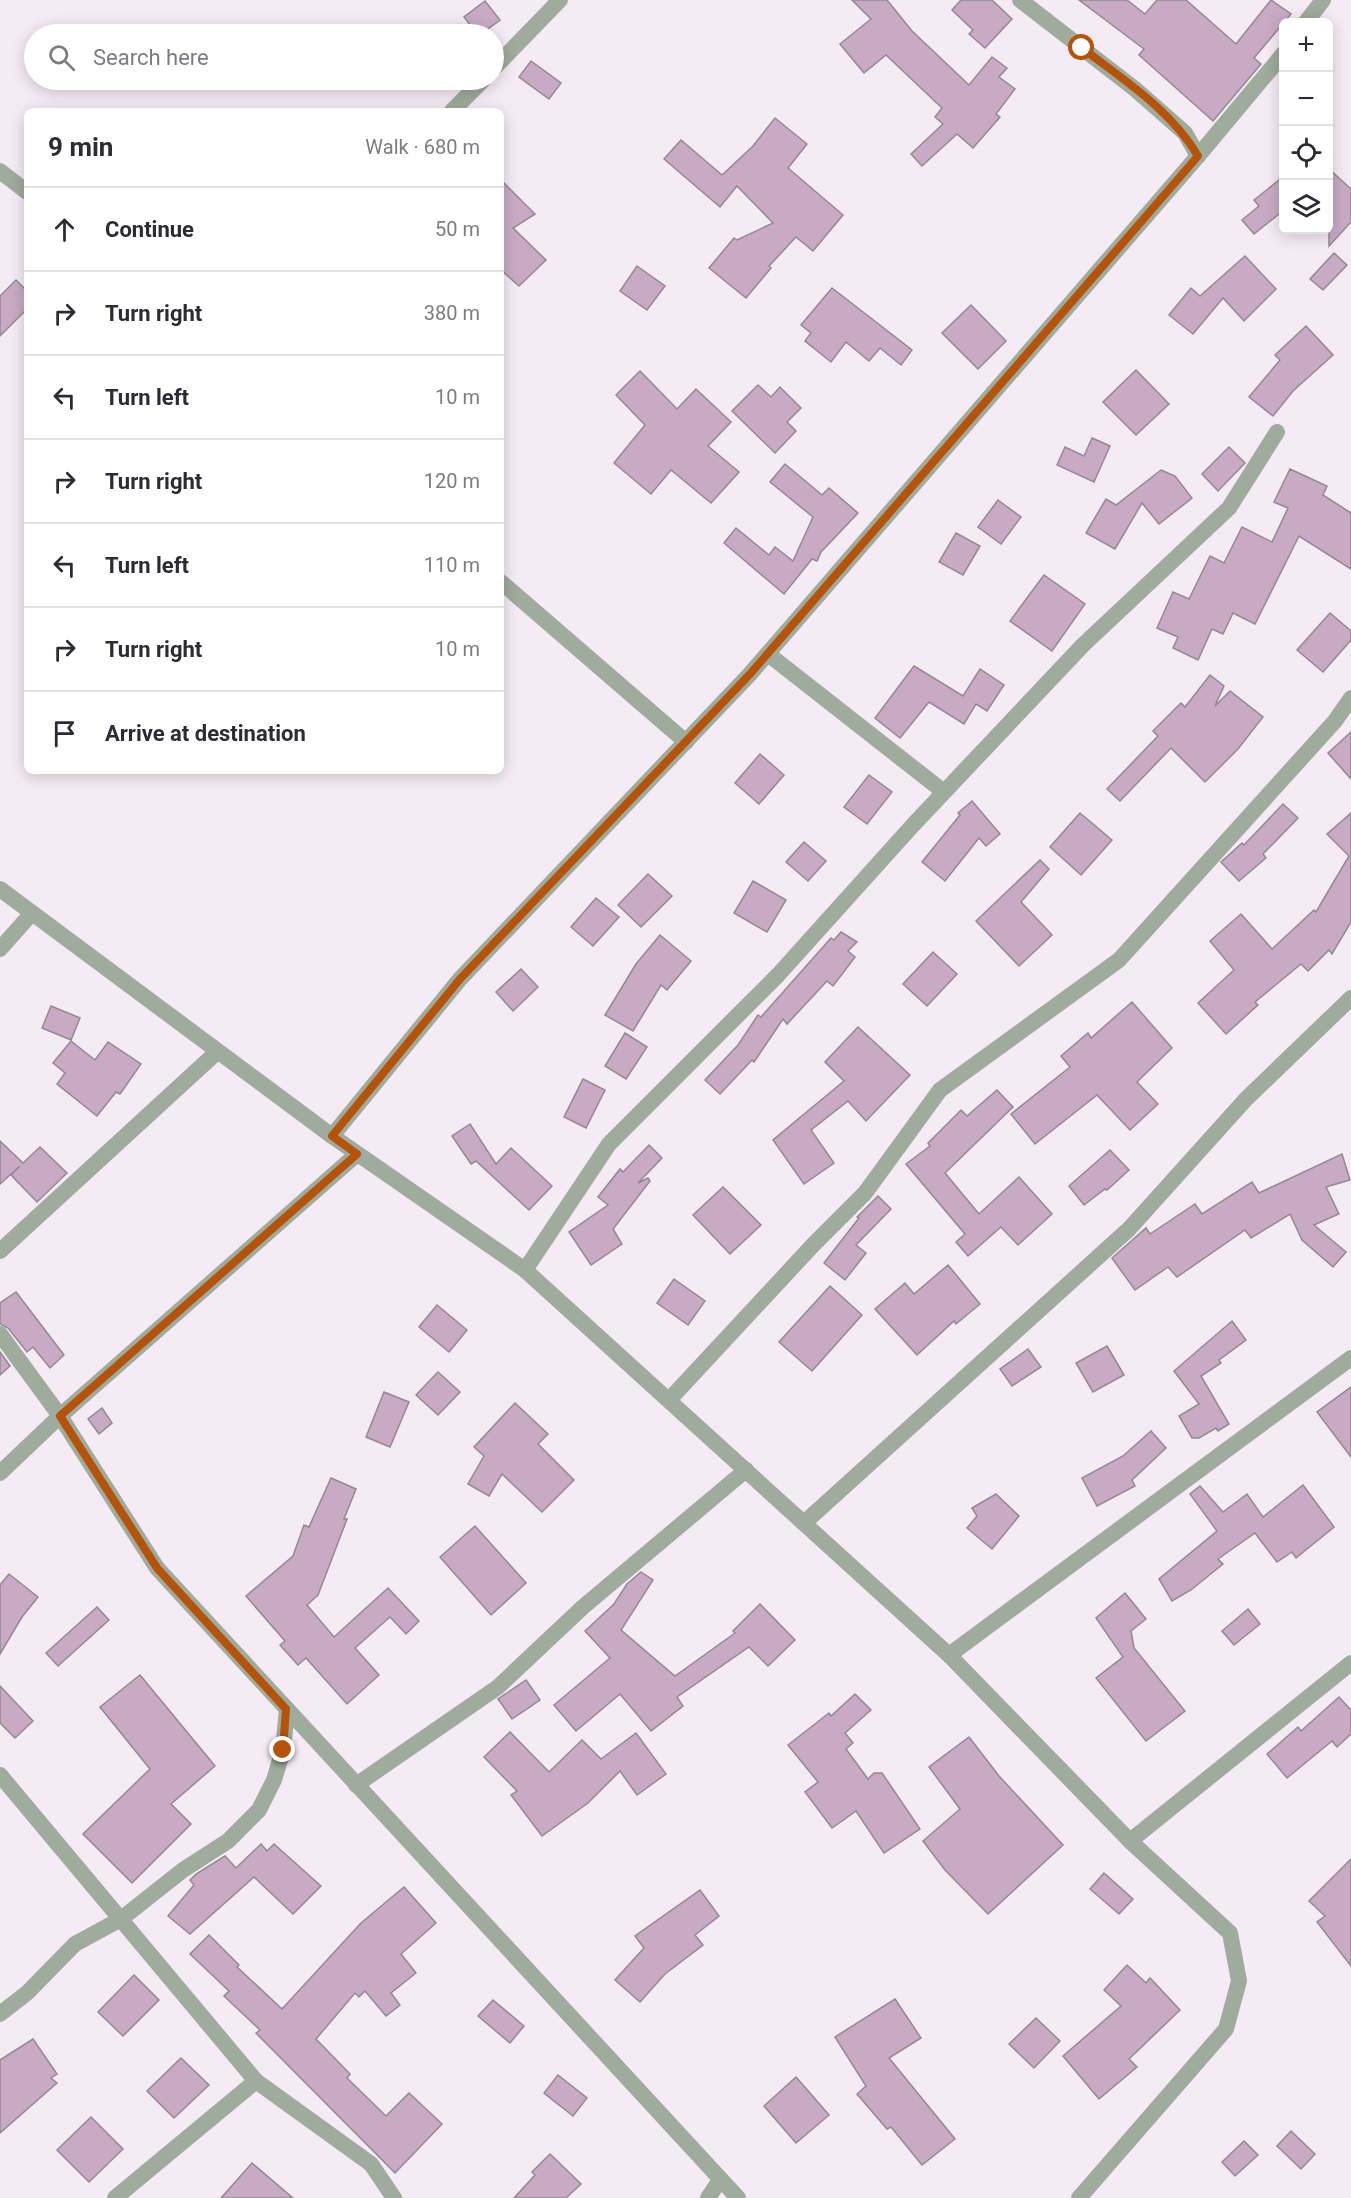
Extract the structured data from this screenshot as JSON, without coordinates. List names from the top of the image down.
{
  "page": {
    "map_buttons": ["+", "−"],
    "search": "Search here",
    "heading": ["9 min", "Walk · 680 m"],
    "list": [
      ["Continue", "50 m"],
      ["Turn right", "380 m"],
      ["Turn left", "10 m"],
      ["Turn right", "120 m"],
      ["Turn left", "110 m"],
      ["Turn right", "10 m"],
      "Arrive at destination"
    ]
  }
}
